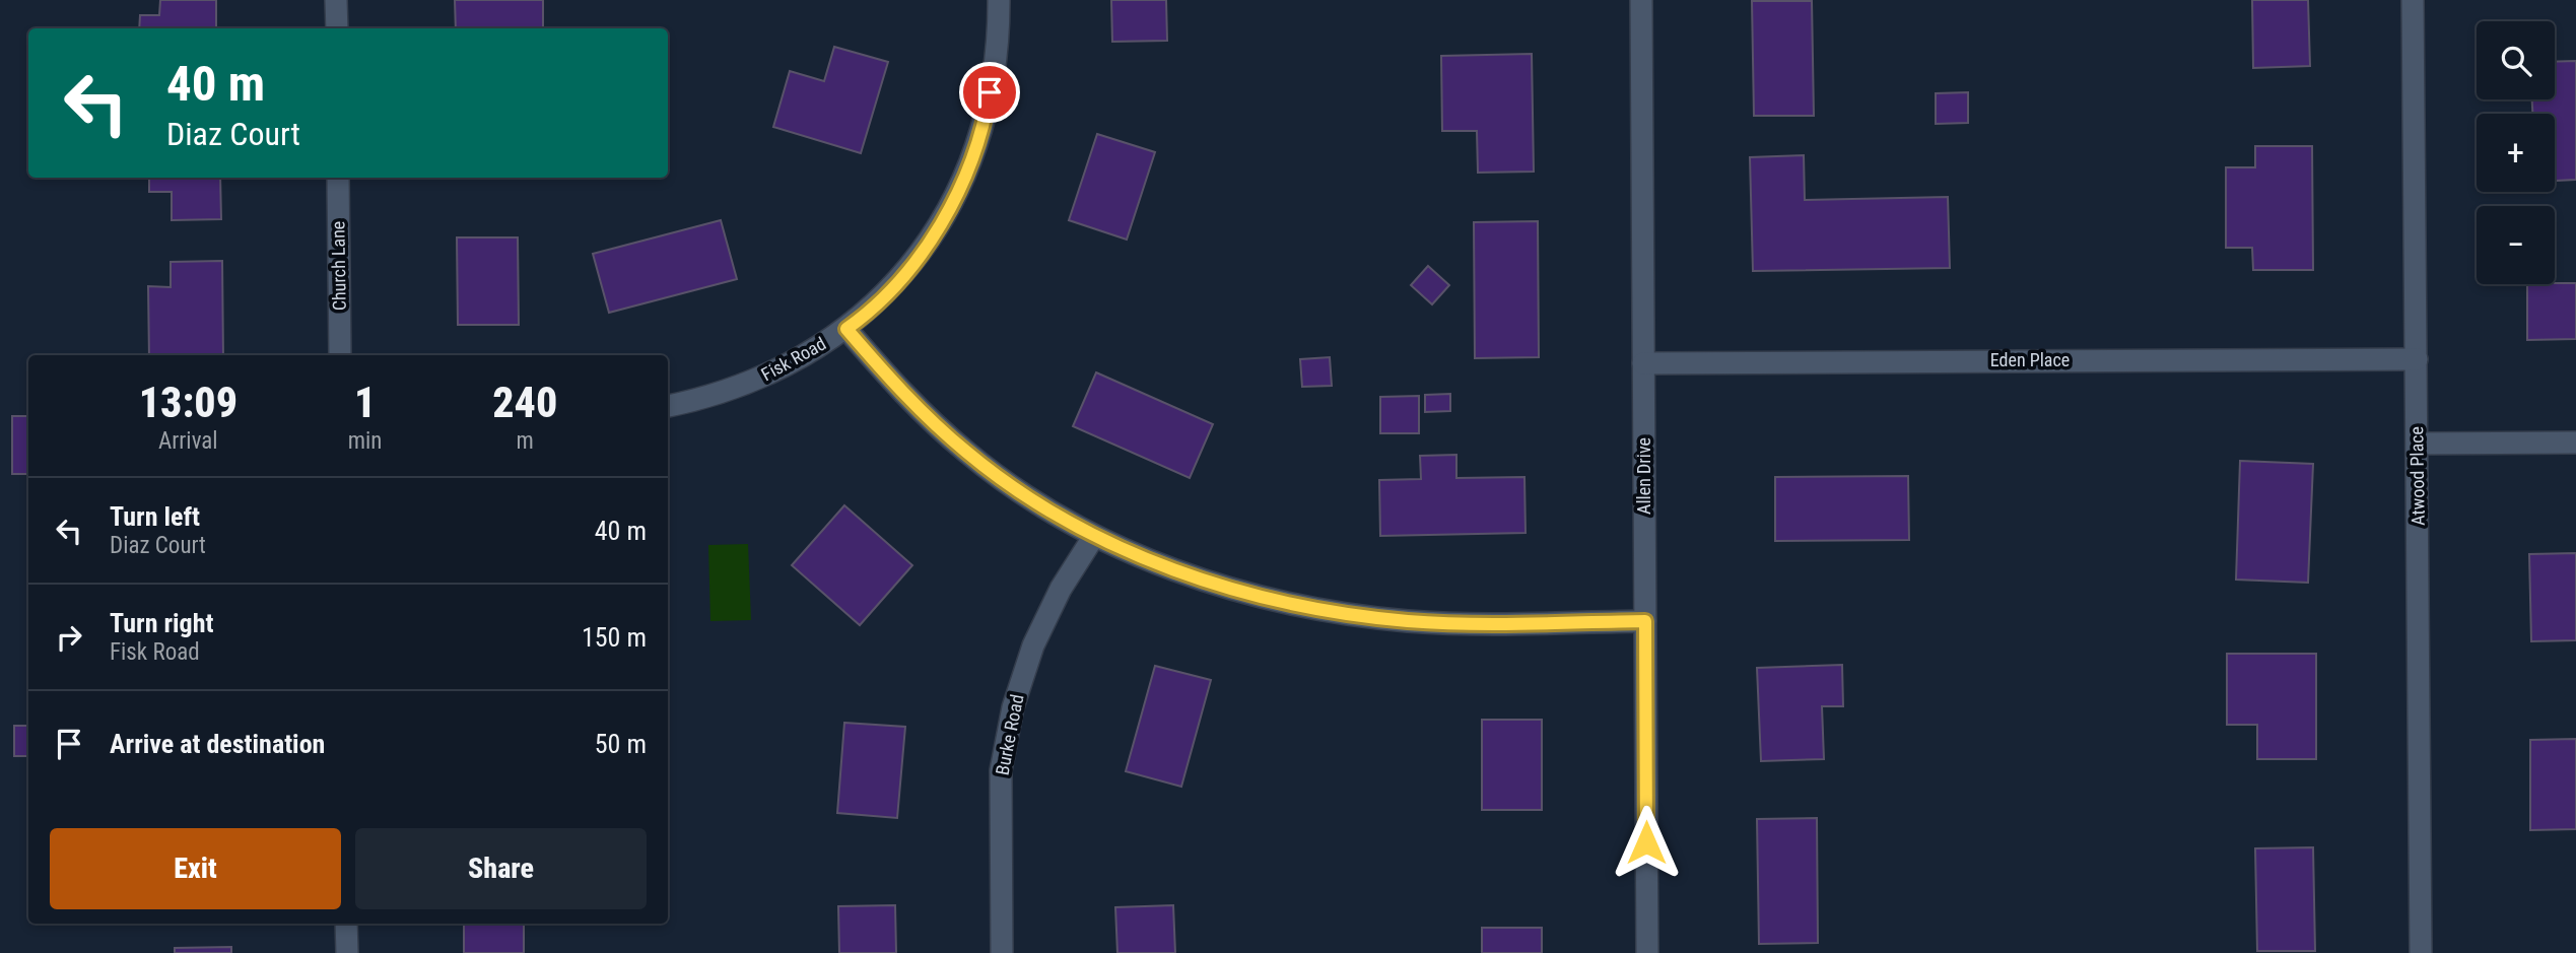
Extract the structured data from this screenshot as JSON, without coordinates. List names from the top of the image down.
{
  "streets": {
    "street": [
      "Church Lane",
      "Fisk Road",
      "Eden Place",
      "Allen Drive",
      "Atwood Place",
      "Burke Road"
    ]
  },
  "crossings": [
    ["Eden Place", "Allen Drive"],
    ["Eden Place", "Atwood Place"]
  ],
  "page": {
    "map_buttons": ["+", "−"],
    "turn": ["40 m", "Diaz Court"],
    "eta": [
      "13:09",
      "Arrival",
      "1",
      "min",
      "240",
      "m"
    ],
    "list": [
      {
        "name": "Turn left",
        "note": "Diaz Court",
        "value": "40 m"
      },
      {
        "name": "Turn right",
        "note": "Fisk Road",
        "value": "150 m"
      },
      {
        "name": "Arrive at destination",
        "value": "50 m"
      }
    ],
    "buttons": ["Exit", "Share"]
  }
}
